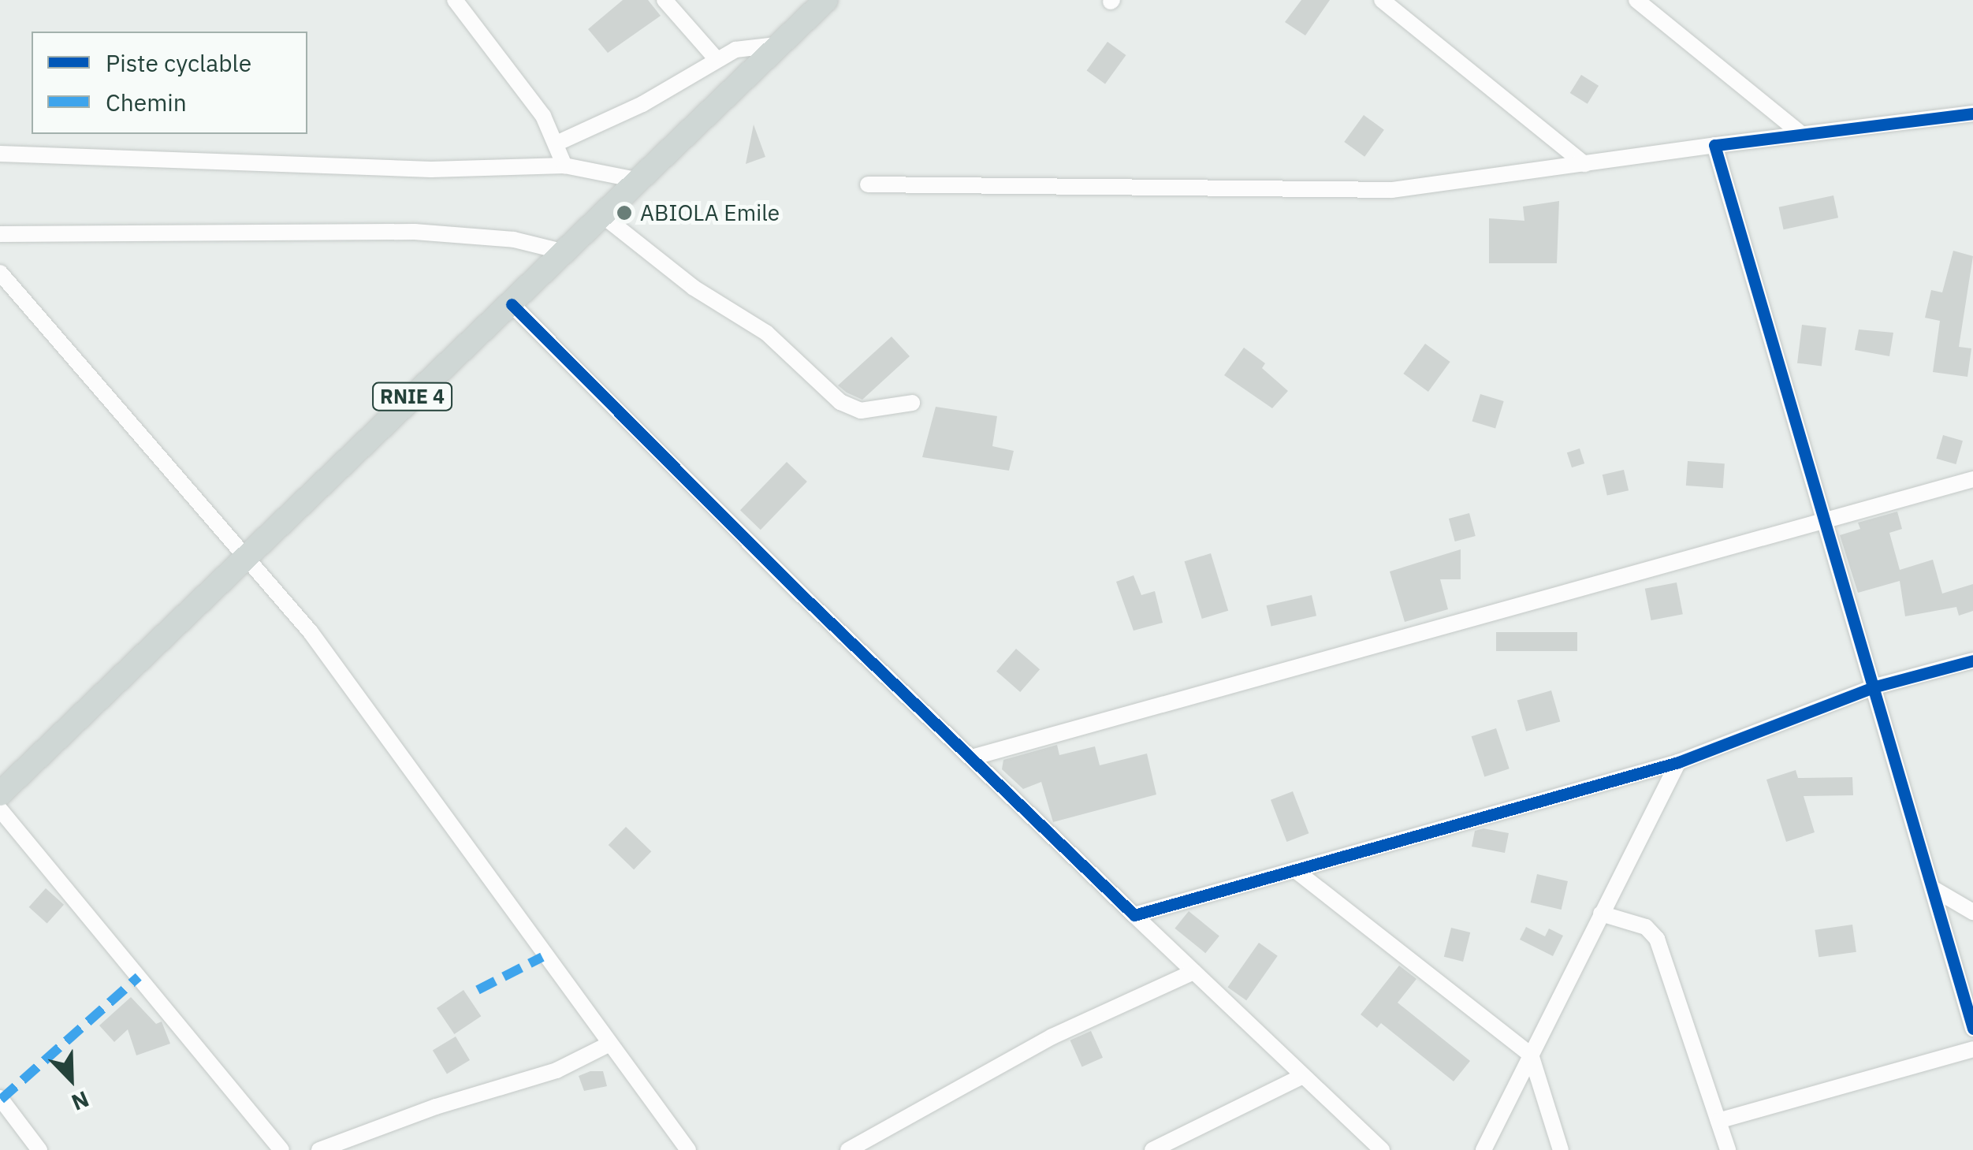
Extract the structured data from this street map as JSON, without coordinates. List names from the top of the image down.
{
  "streets": {
    "main road": ["RNIE 4"]
  },
  "places": ["ABIOLA Emile"],
  "legend": ["Piste cyclable", "Chemin"],
  "north": "bottom right"
}
